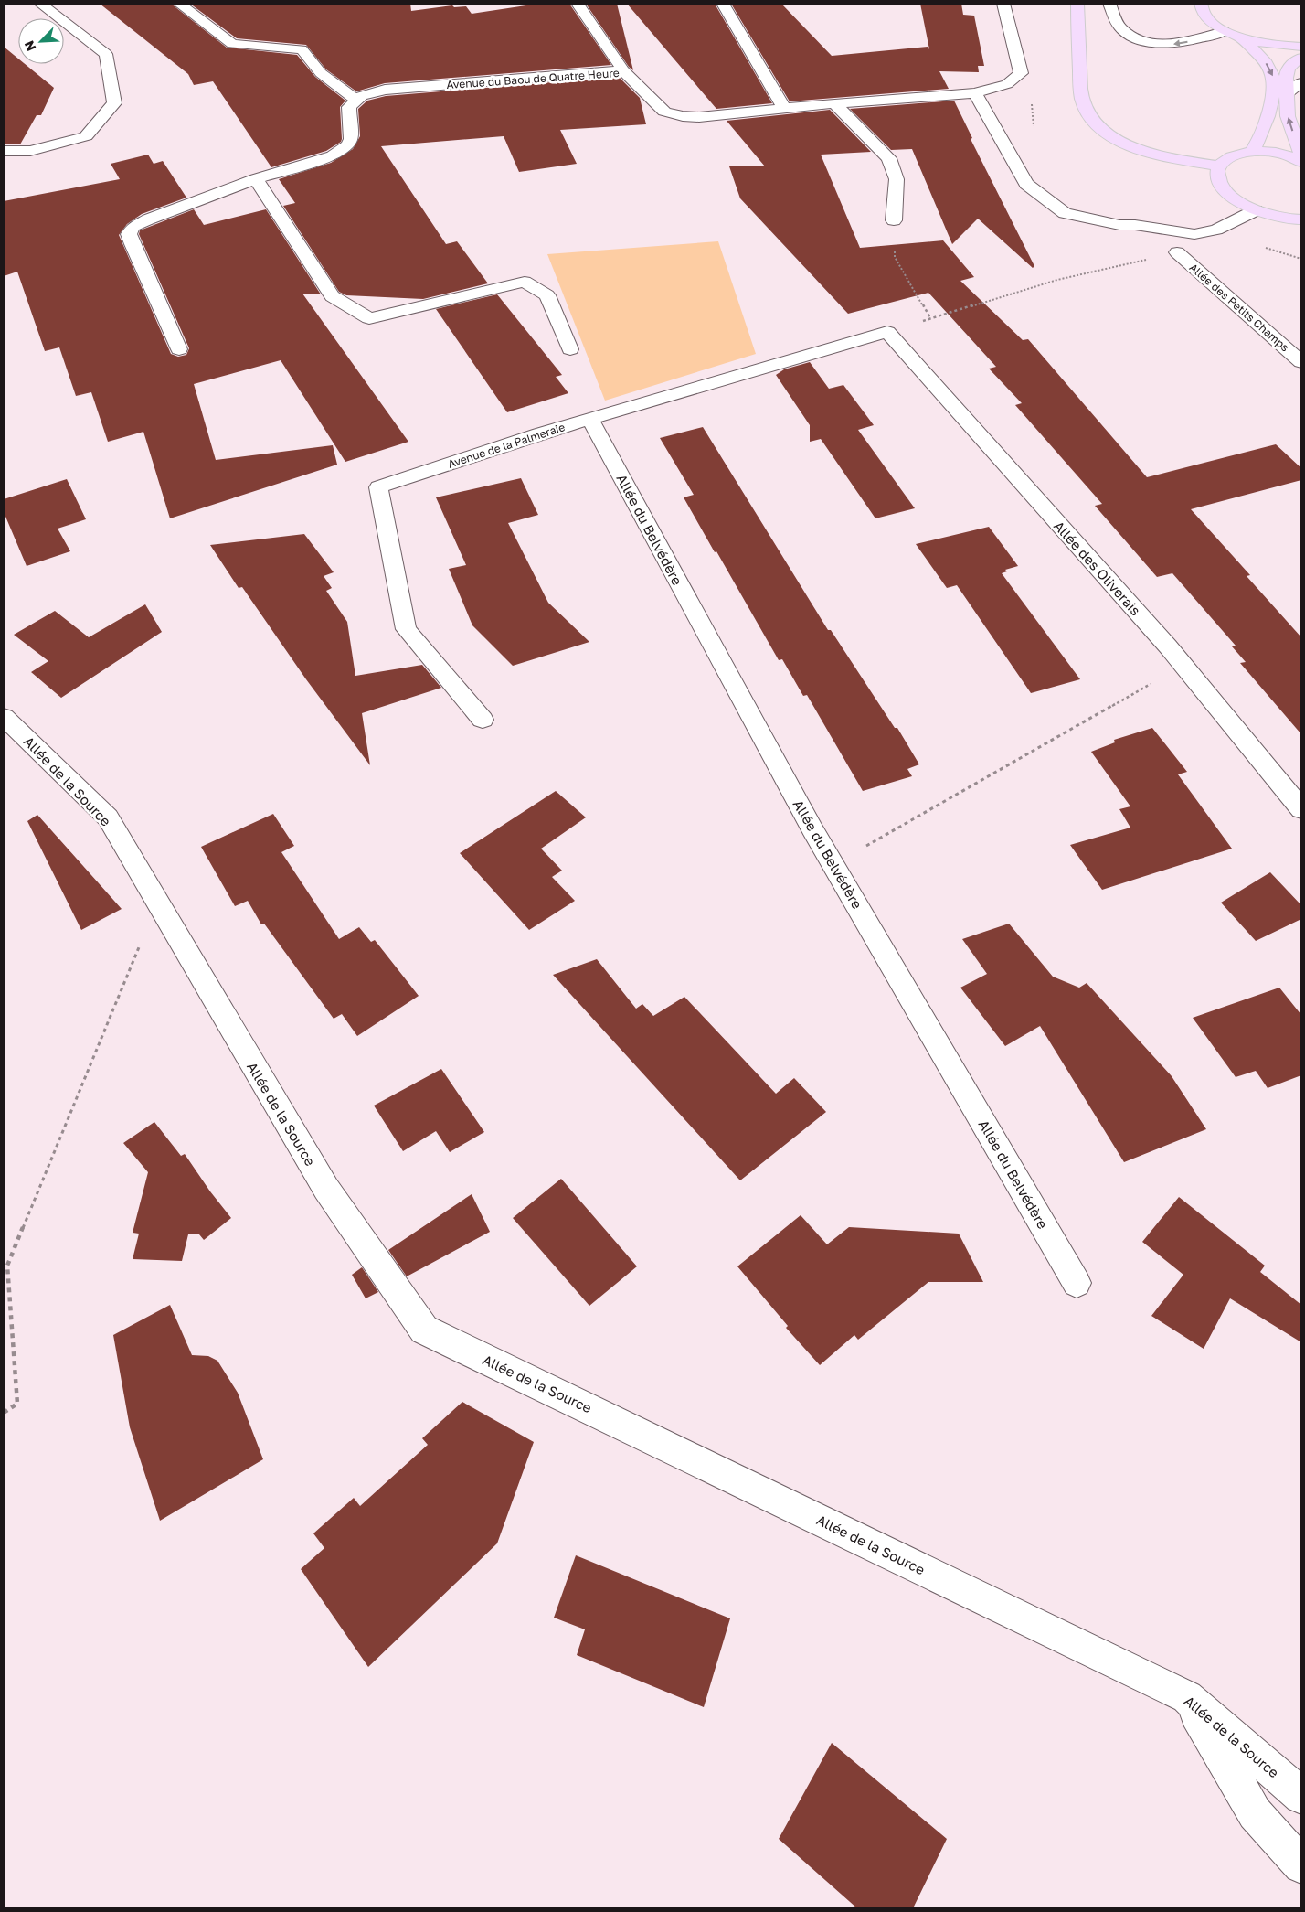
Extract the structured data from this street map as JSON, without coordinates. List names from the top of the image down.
{
  "streets": {
    "street": [
      "Avenue du Baou de Quatre Heure",
      "Allée des Petits Champs",
      "Avenue de la Palmeraie",
      "Allée du Belvédère",
      "Allée des Oliverais",
      "Allée de la Source"
    ]
  },
  "crossings": [
    ["Avenue de la Palmeraie", "Allée du Belvédère"],
    ["Avenue de la Palmeraie", "Allée des Oliverais"]
  ],
  "north": "bottom left"
}
